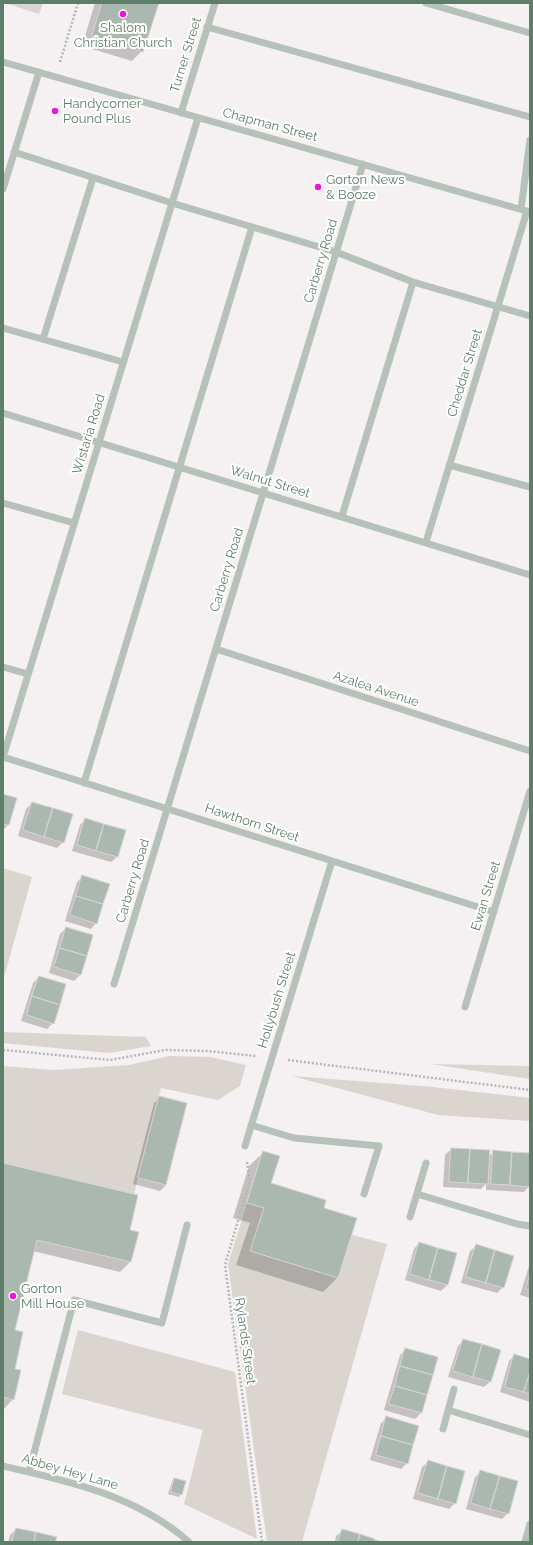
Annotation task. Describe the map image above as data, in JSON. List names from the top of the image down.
{
  "streets": {
    "street": [
      "Turner Street",
      "Chapman Street",
      "Carberry Road",
      "Cheddar Street",
      "Wistaria Road",
      "Walnut Street",
      "Azalea Avenue",
      "Hawthorn Street",
      "Ewan Street",
      "Hollybush Street",
      "Abbey Hey Lane"
    ],
    "path": ["Rylands Street"]
  },
  "crossings": [
    ["Turner Street", "Chapman Street"],
    ["Chapman Street", "Carberry Road"],
    ["Chapman Street", "Cheddar Street"],
    ["Chapman Street", "Wistaria Road"],
    ["Carberry Road", "Walnut Street"],
    ["Carberry Road", "Azalea Avenue"],
    ["Carberry Road", "Hawthorn Street"],
    ["Cheddar Street", "Walnut Street"],
    ["Wistaria Road", "Walnut Street"],
    ["Wistaria Road", "Hawthorn Street"],
    ["Hawthorn Street", "Ewan Street"],
    ["Hawthorn Street", "Hollybush Street"],
    ["Hollybush Street", "Rylands Street"]
  ],
  "places": [
    "Shalom Christian Church",
    "Handycorner Pound Plus",
    "Gorton News & Booze",
    "Gorton Mill House"
  ]
}
